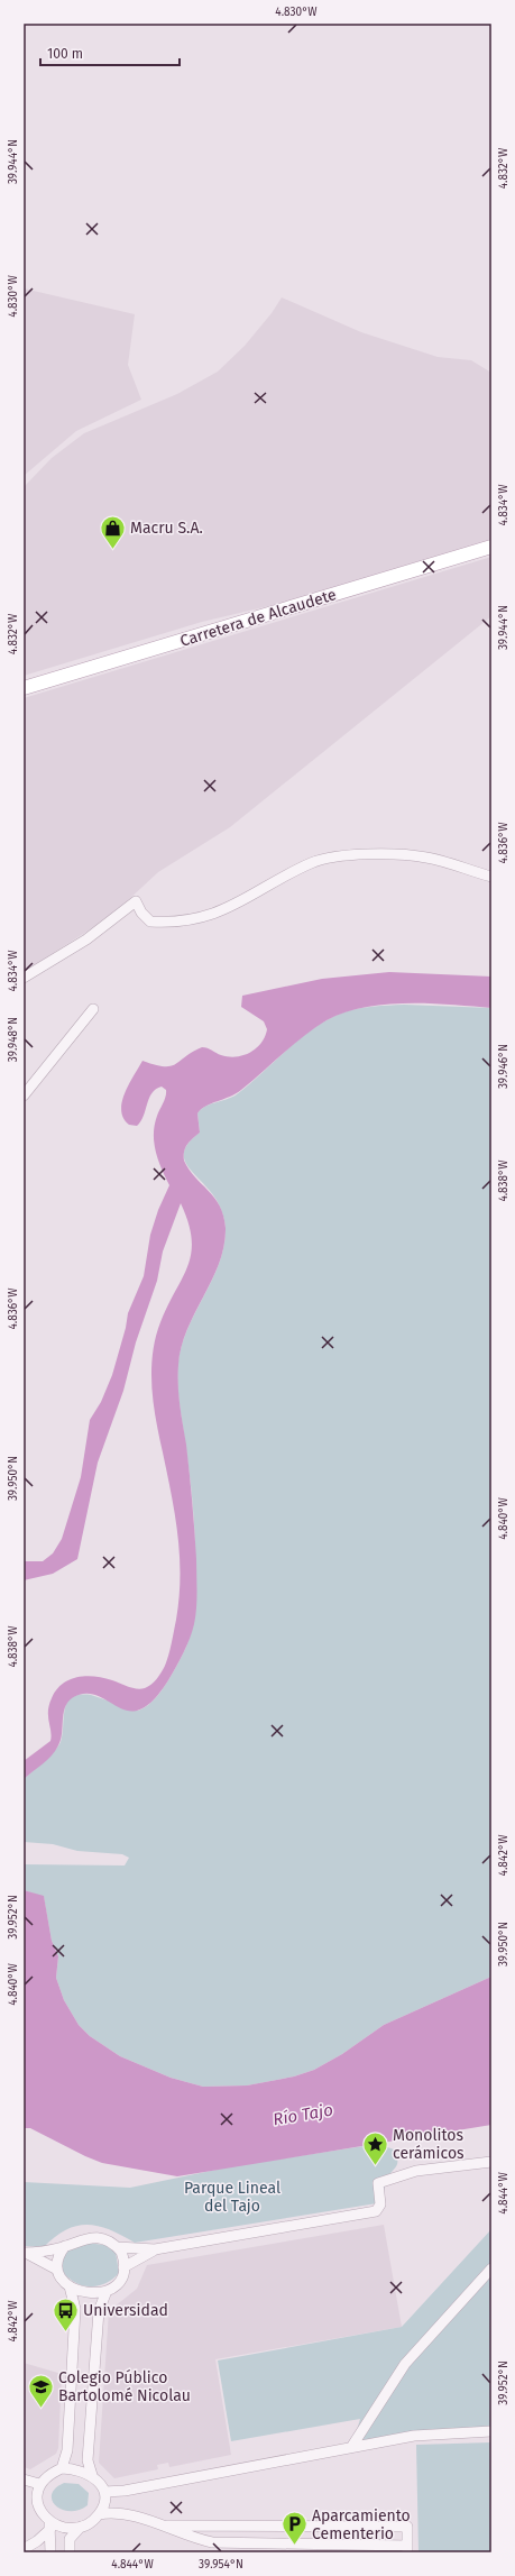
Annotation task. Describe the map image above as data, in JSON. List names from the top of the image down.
{
  "streets": {
    "main road": ["Carretera de Alcaudete"]
  },
  "water": ["Río Tajo"],
  "parks": ["Parque Lineal del Tajo"],
  "places": {
    "shop": ["Macru S.A."],
    "place": ["Monolitos cerámicos"],
    "bus stop": ["Universidad"],
    "school or university": ["Colegio Público Bartolomé Nicolau"],
    "parking": ["Aparcamiento Cementerio"]
  },
  "scale_bar": "100 m",
  "coordinates": [
    "4.830°W",
    "39.944°N",
    "4.832°W",
    "4.834°W",
    "4.836°W",
    "39.948°N",
    "39.946°N",
    "4.838°W",
    "39.950°N",
    "4.840°W",
    "4.842°W",
    "39.952°N",
    "4.844°W",
    "39.954°N"
  ]
}
